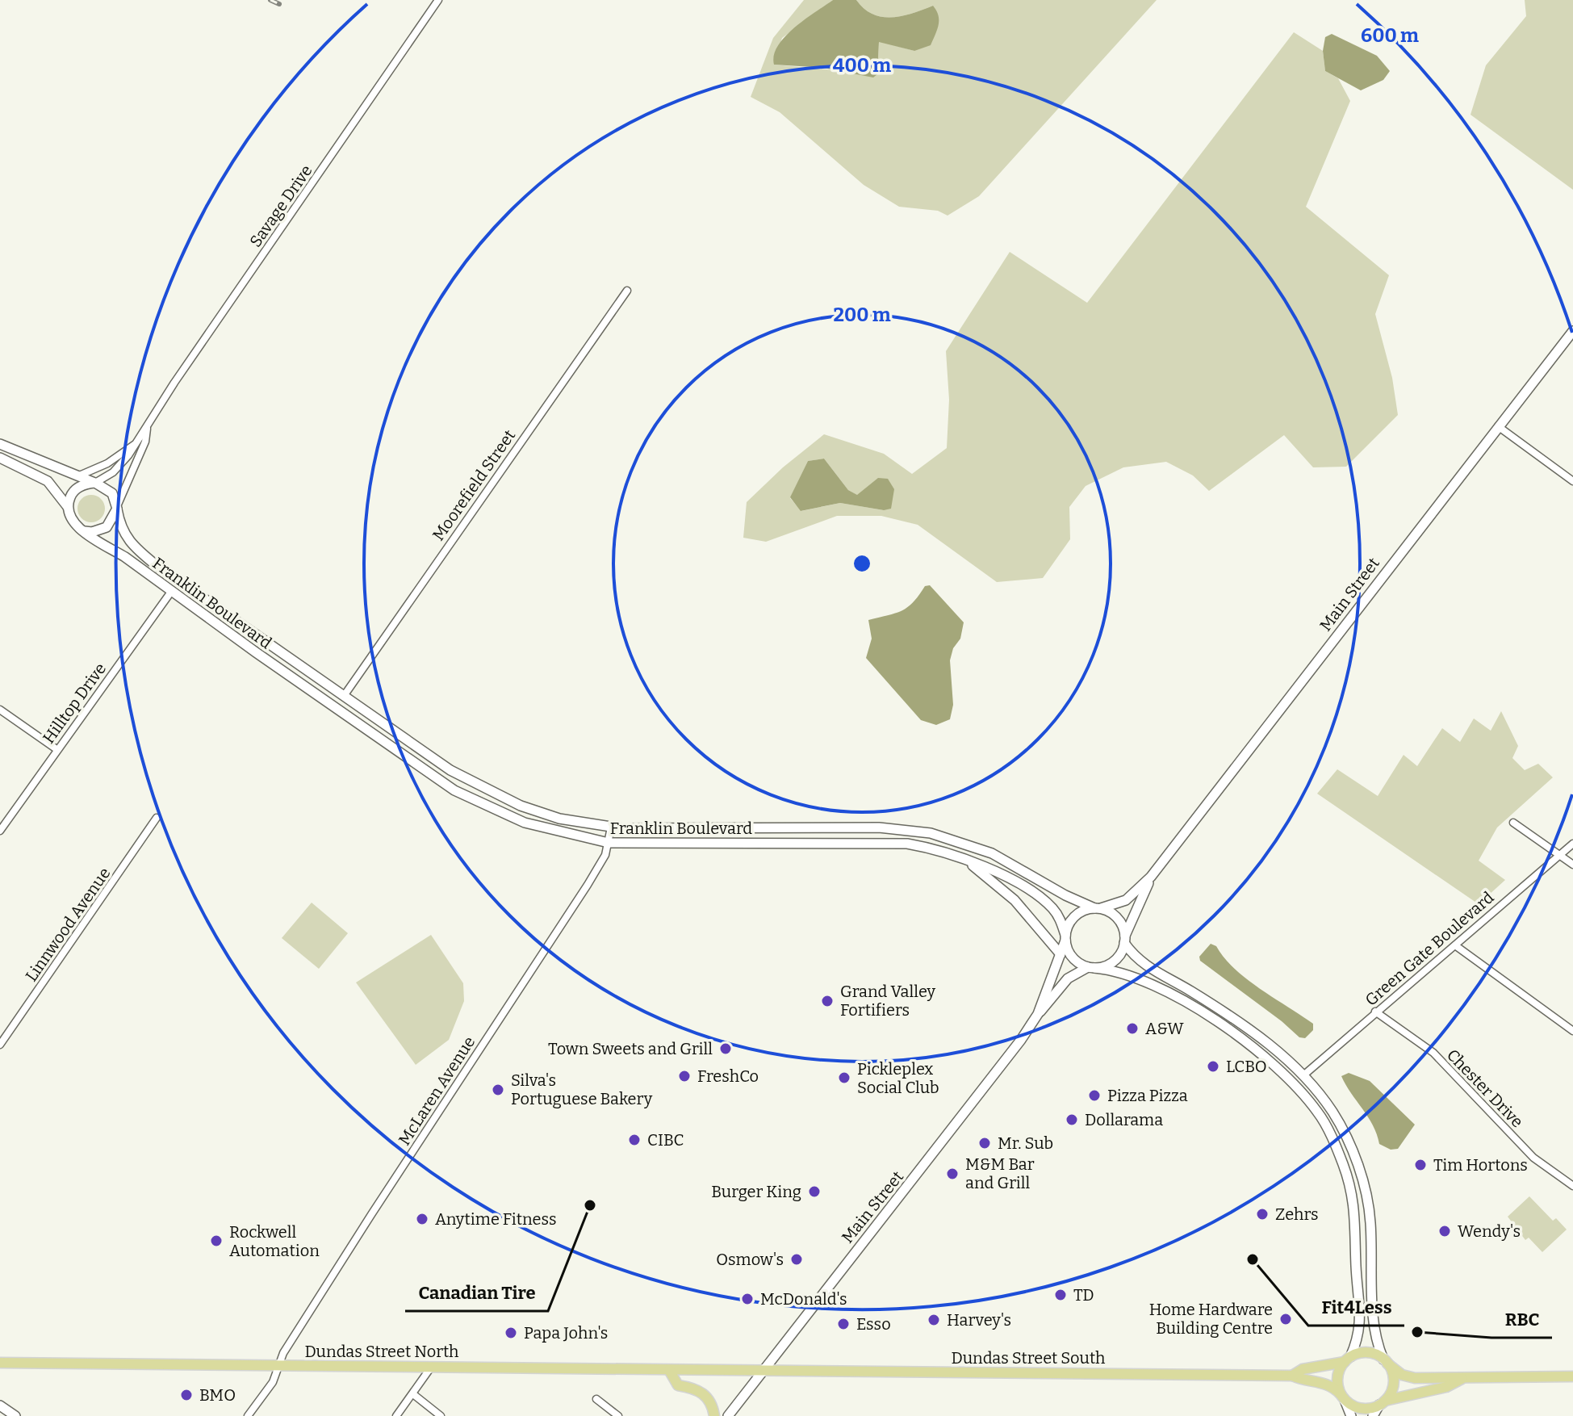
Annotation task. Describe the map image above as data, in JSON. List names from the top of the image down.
{
  "streets": {
    "main road": [
      "Main Street",
      "Franklin Boulevard",
      "Dundas Street North",
      "Dundas Street South"
    ],
    "street": [
      "Savage Drive",
      "Moorefield Street",
      "Hilltop Drive",
      "Linnwood Avenue",
      "Green Gate Boulevard",
      "Chester Drive",
      "McLaren Avenue"
    ]
  },
  "crossings": [
    ["Savage Drive", "Franklin Boulevard"],
    ["Moorefield Street", "Franklin Boulevard"],
    ["Main Street", "Franklin Boulevard"],
    ["Main Street", "Dundas Street North"],
    ["Main Street", "Dundas Street South"],
    ["Franklin Boulevard", "Hilltop Drive"],
    ["Franklin Boulevard", "McLaren Avenue"],
    ["Green Gate Boulevard", "Chester Drive"],
    ["McLaren Avenue", "Dundas Street North"],
    ["Dundas Street North", "Dundas Street South"]
  ],
  "places": [
    "Grand Valley Fortifiers",
    "A&W",
    "Town Sweets and Grill",
    "LCBO",
    "FreshCo",
    "Pickleplex Social Club",
    "Silva's Portuguese Bakery",
    "Pizza Pizza",
    "Dollarama",
    "CIBC",
    "Mr. Sub",
    "Tim Hortons",
    "M&M Bar and Grill",
    "Burger King",
    "Canadian Tire",
    "Zehrs",
    "Anytime Fitness",
    "Wendy's",
    "Rockwell Automation",
    "Osmow's",
    "Fit4Less",
    "TD",
    "McDonald's",
    "Home Hardware Building Centre",
    "Harvey's",
    "Esso",
    "RBC",
    "Papa John's",
    "BMO"
  ],
  "rings": ["600 m", "400 m", "200 m"]
}
